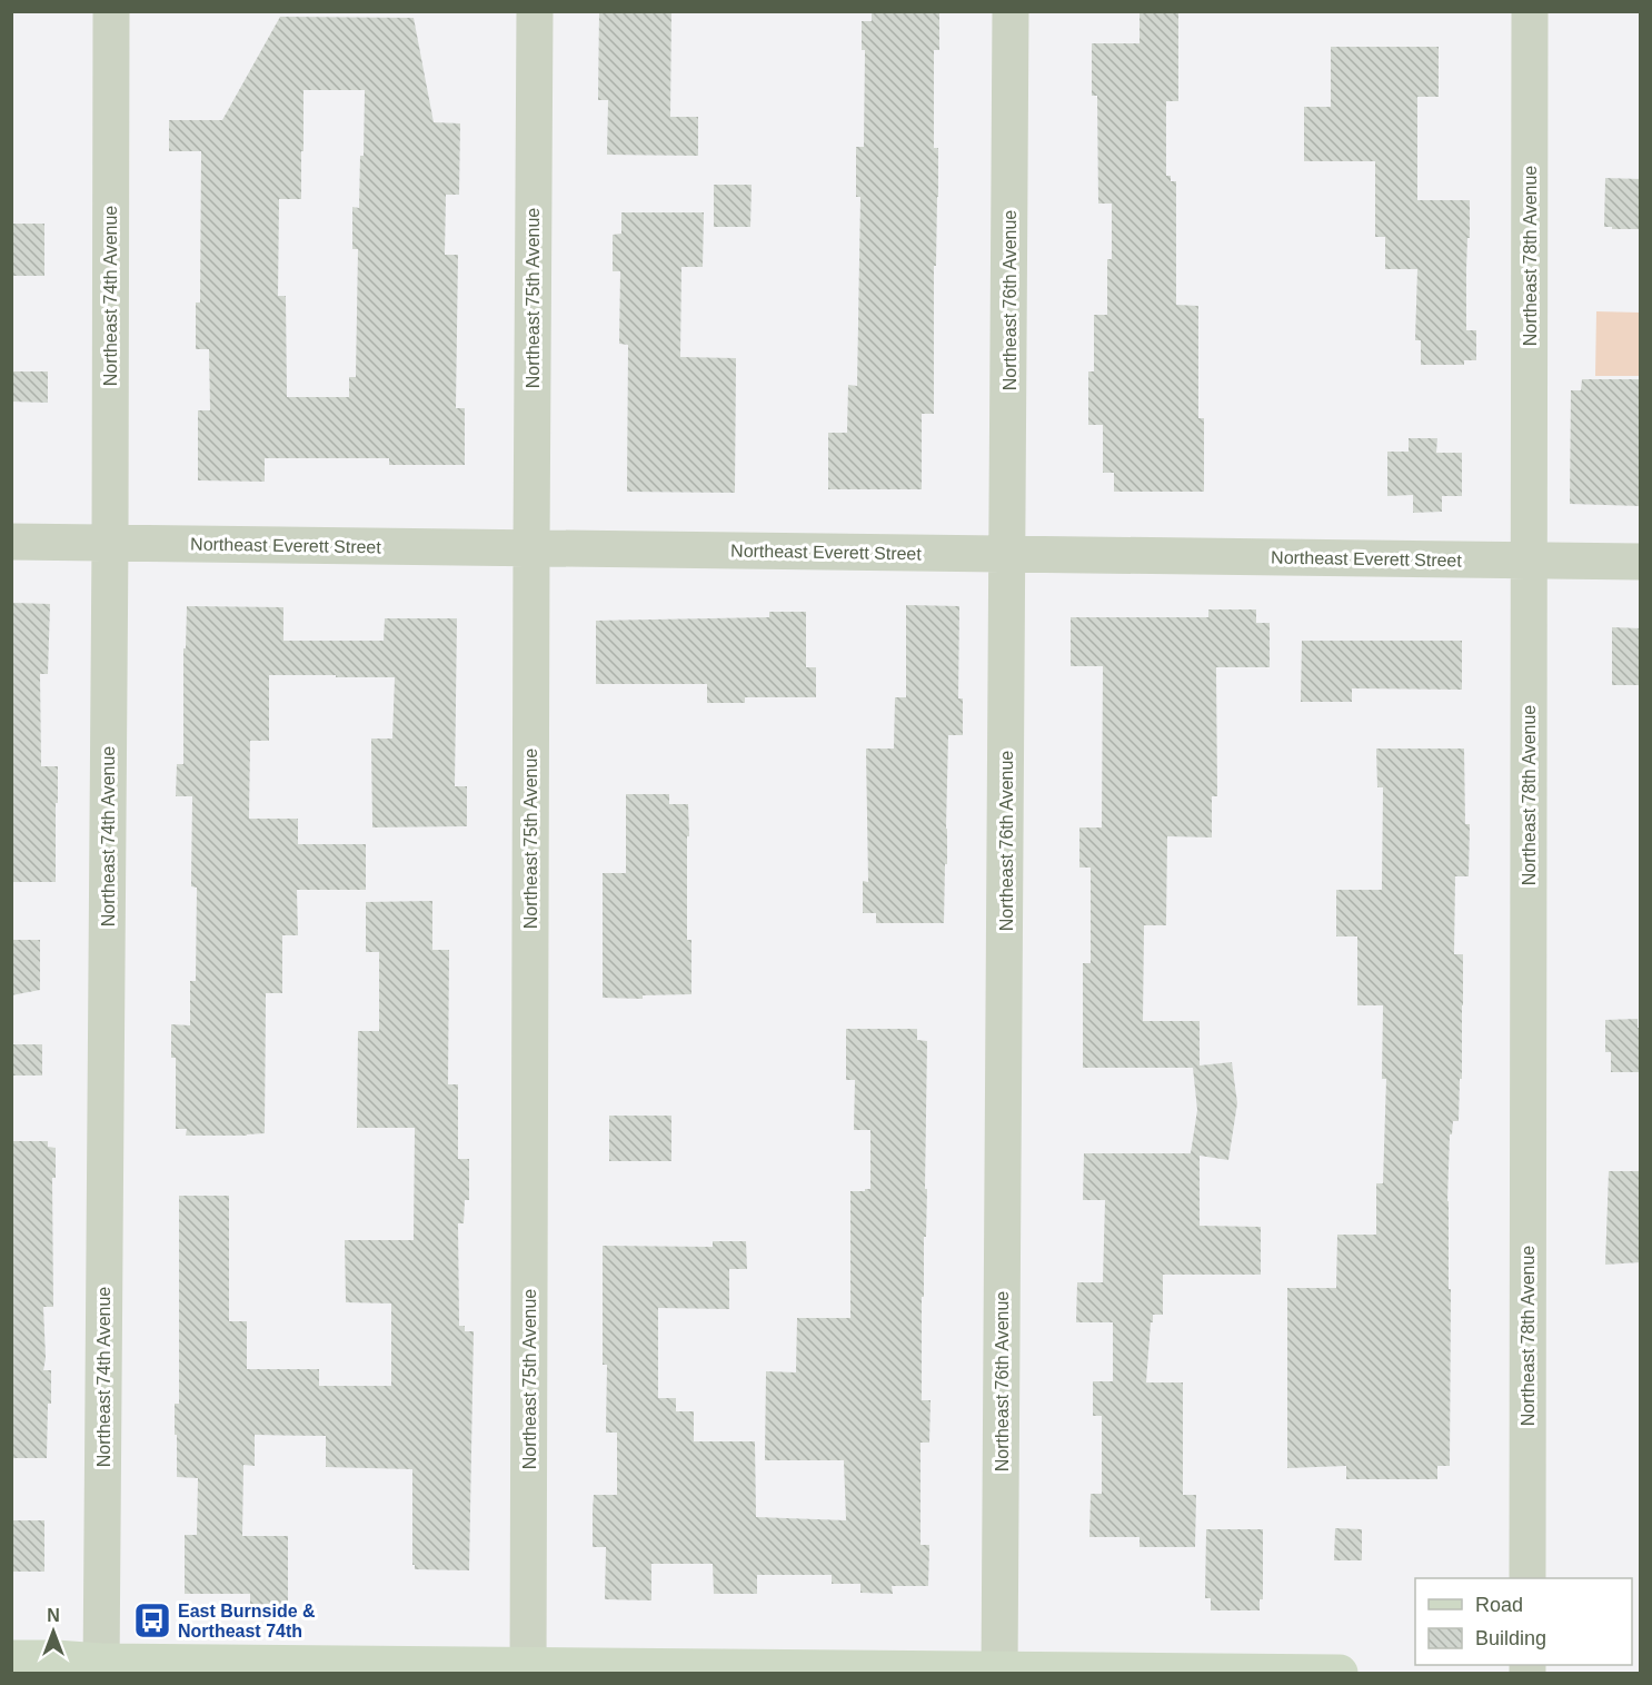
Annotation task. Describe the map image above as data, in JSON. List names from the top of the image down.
{
  "streets": {
    "street": [
      "Northeast 78th Avenue",
      "Northeast 74th Avenue",
      "Northeast 75th Avenue",
      "Northeast 76th Avenue",
      "Northeast Everett Street"
    ]
  },
  "crossings": [
    ["Northeast 78th Avenue", "Northeast Everett Street"],
    ["Northeast 74th Avenue", "Northeast Everett Street"],
    ["Northeast 75th Avenue", "Northeast Everett Street"],
    ["Northeast 76th Avenue", "Northeast Everett Street"]
  ],
  "places": {
    "bus stop": ["East Burnside & Northeast 74th"]
  },
  "legend": ["Road", "Building"],
  "north": "top"
}
